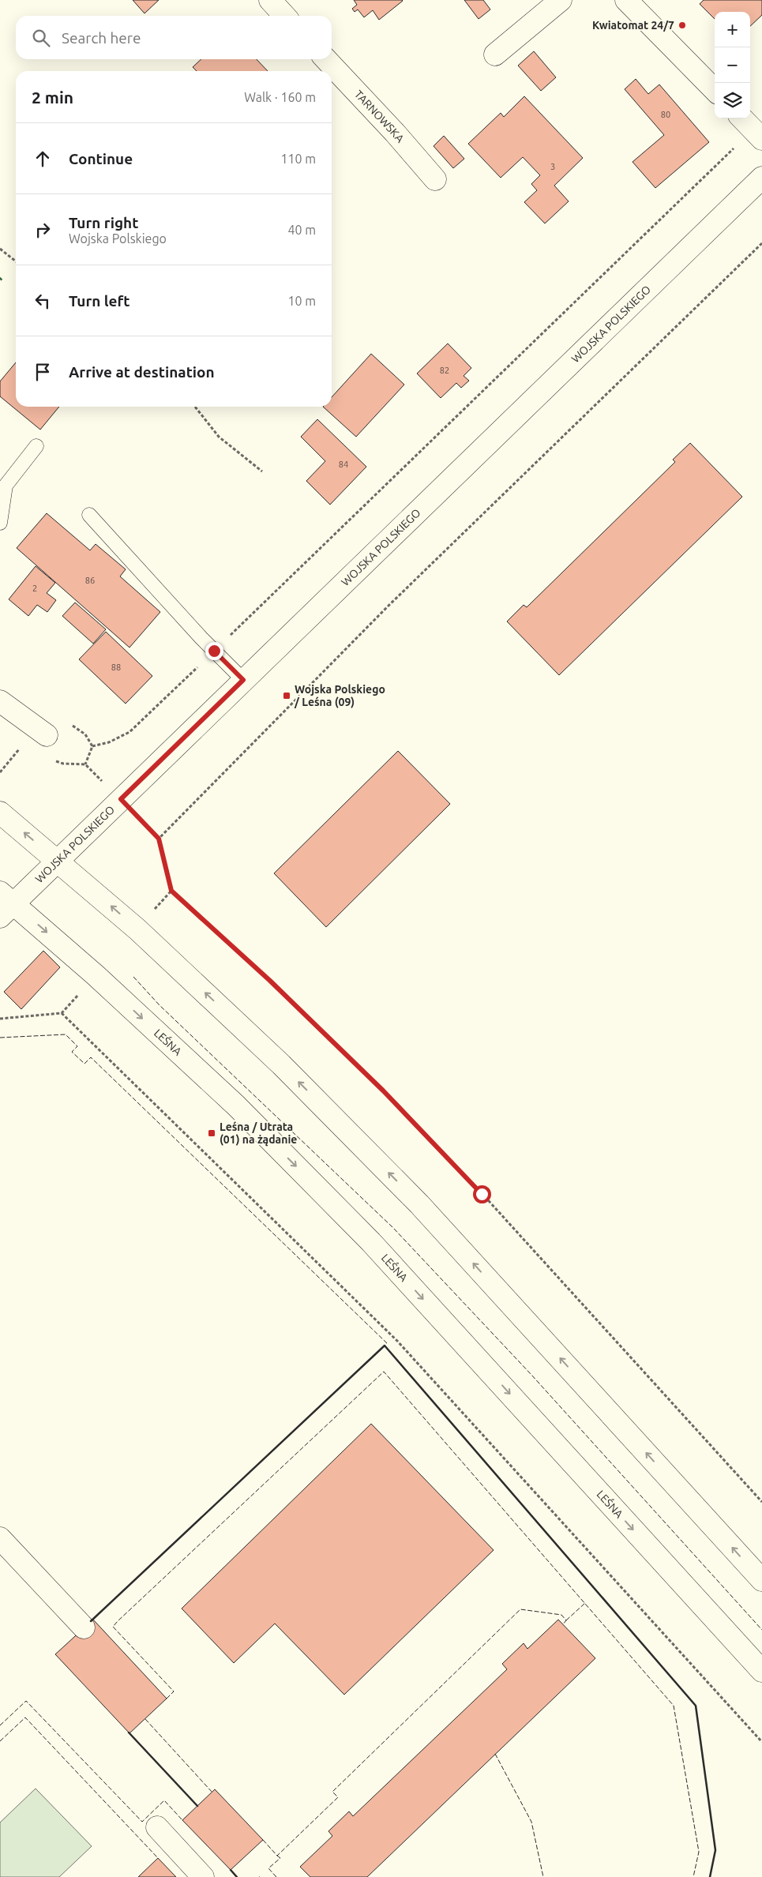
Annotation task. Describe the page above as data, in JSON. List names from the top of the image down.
{
  "streets": {
    "main road": ["TARNOWSKA", "WOJSKA POLSKIEGO", "LEŚNA"]
  },
  "crossings": [
    ["WOJSKA POLSKIEGO", "LEŚNA"]
  ],
  "places": {
    "other": ["Kwiatomat 24/7"],
    "transit": ["Wojska Polskiego / Leśna (09)", "Leśna / Utrata (01) na żądanie"]
  },
  "house_numbers": [
    "80",
    "3",
    "82",
    "84",
    "86",
    "2",
    "88"
  ],
  "page": {
    "map_buttons": ["+", "−"],
    "search": "Search here",
    "heading": ["2 min", "Walk · 160 m"],
    "list": [
      ["Continue", "110 m"],
      ["Turn right", "Wojska Polskiego", "40 m"],
      ["Turn left", "10 m"],
      "Arrive at destination"
    ]
  }
}
